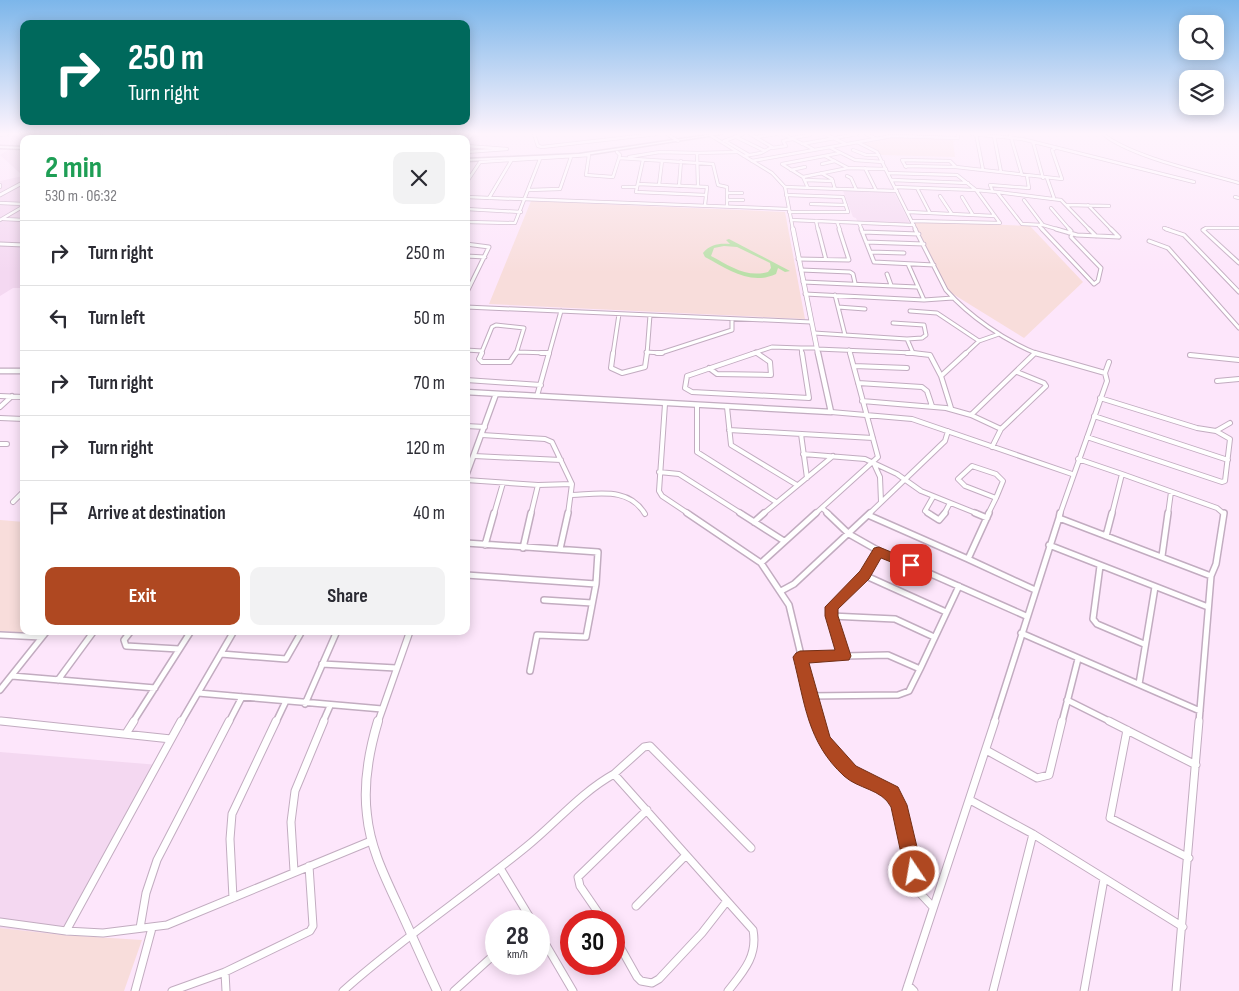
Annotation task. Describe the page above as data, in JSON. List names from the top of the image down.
{
  "page": {
    "turn": ["250 m", "Turn right"],
    "heading": ["2 min", "530 m · 06:32"],
    "list": [
      {
        "name": "Turn right",
        "value": "250 m"
      },
      {
        "name": "Turn left",
        "value": "50 m"
      },
      {
        "name": "Turn right",
        "value": "70 m"
      },
      {
        "name": "Turn right",
        "value": "120 m"
      },
      {
        "name": "Arrive at destination",
        "value": "40 m"
      }
    ],
    "buttons": ["Exit", "Share"],
    "speed": "28 km/h",
    "limit": "30"
  }
}
